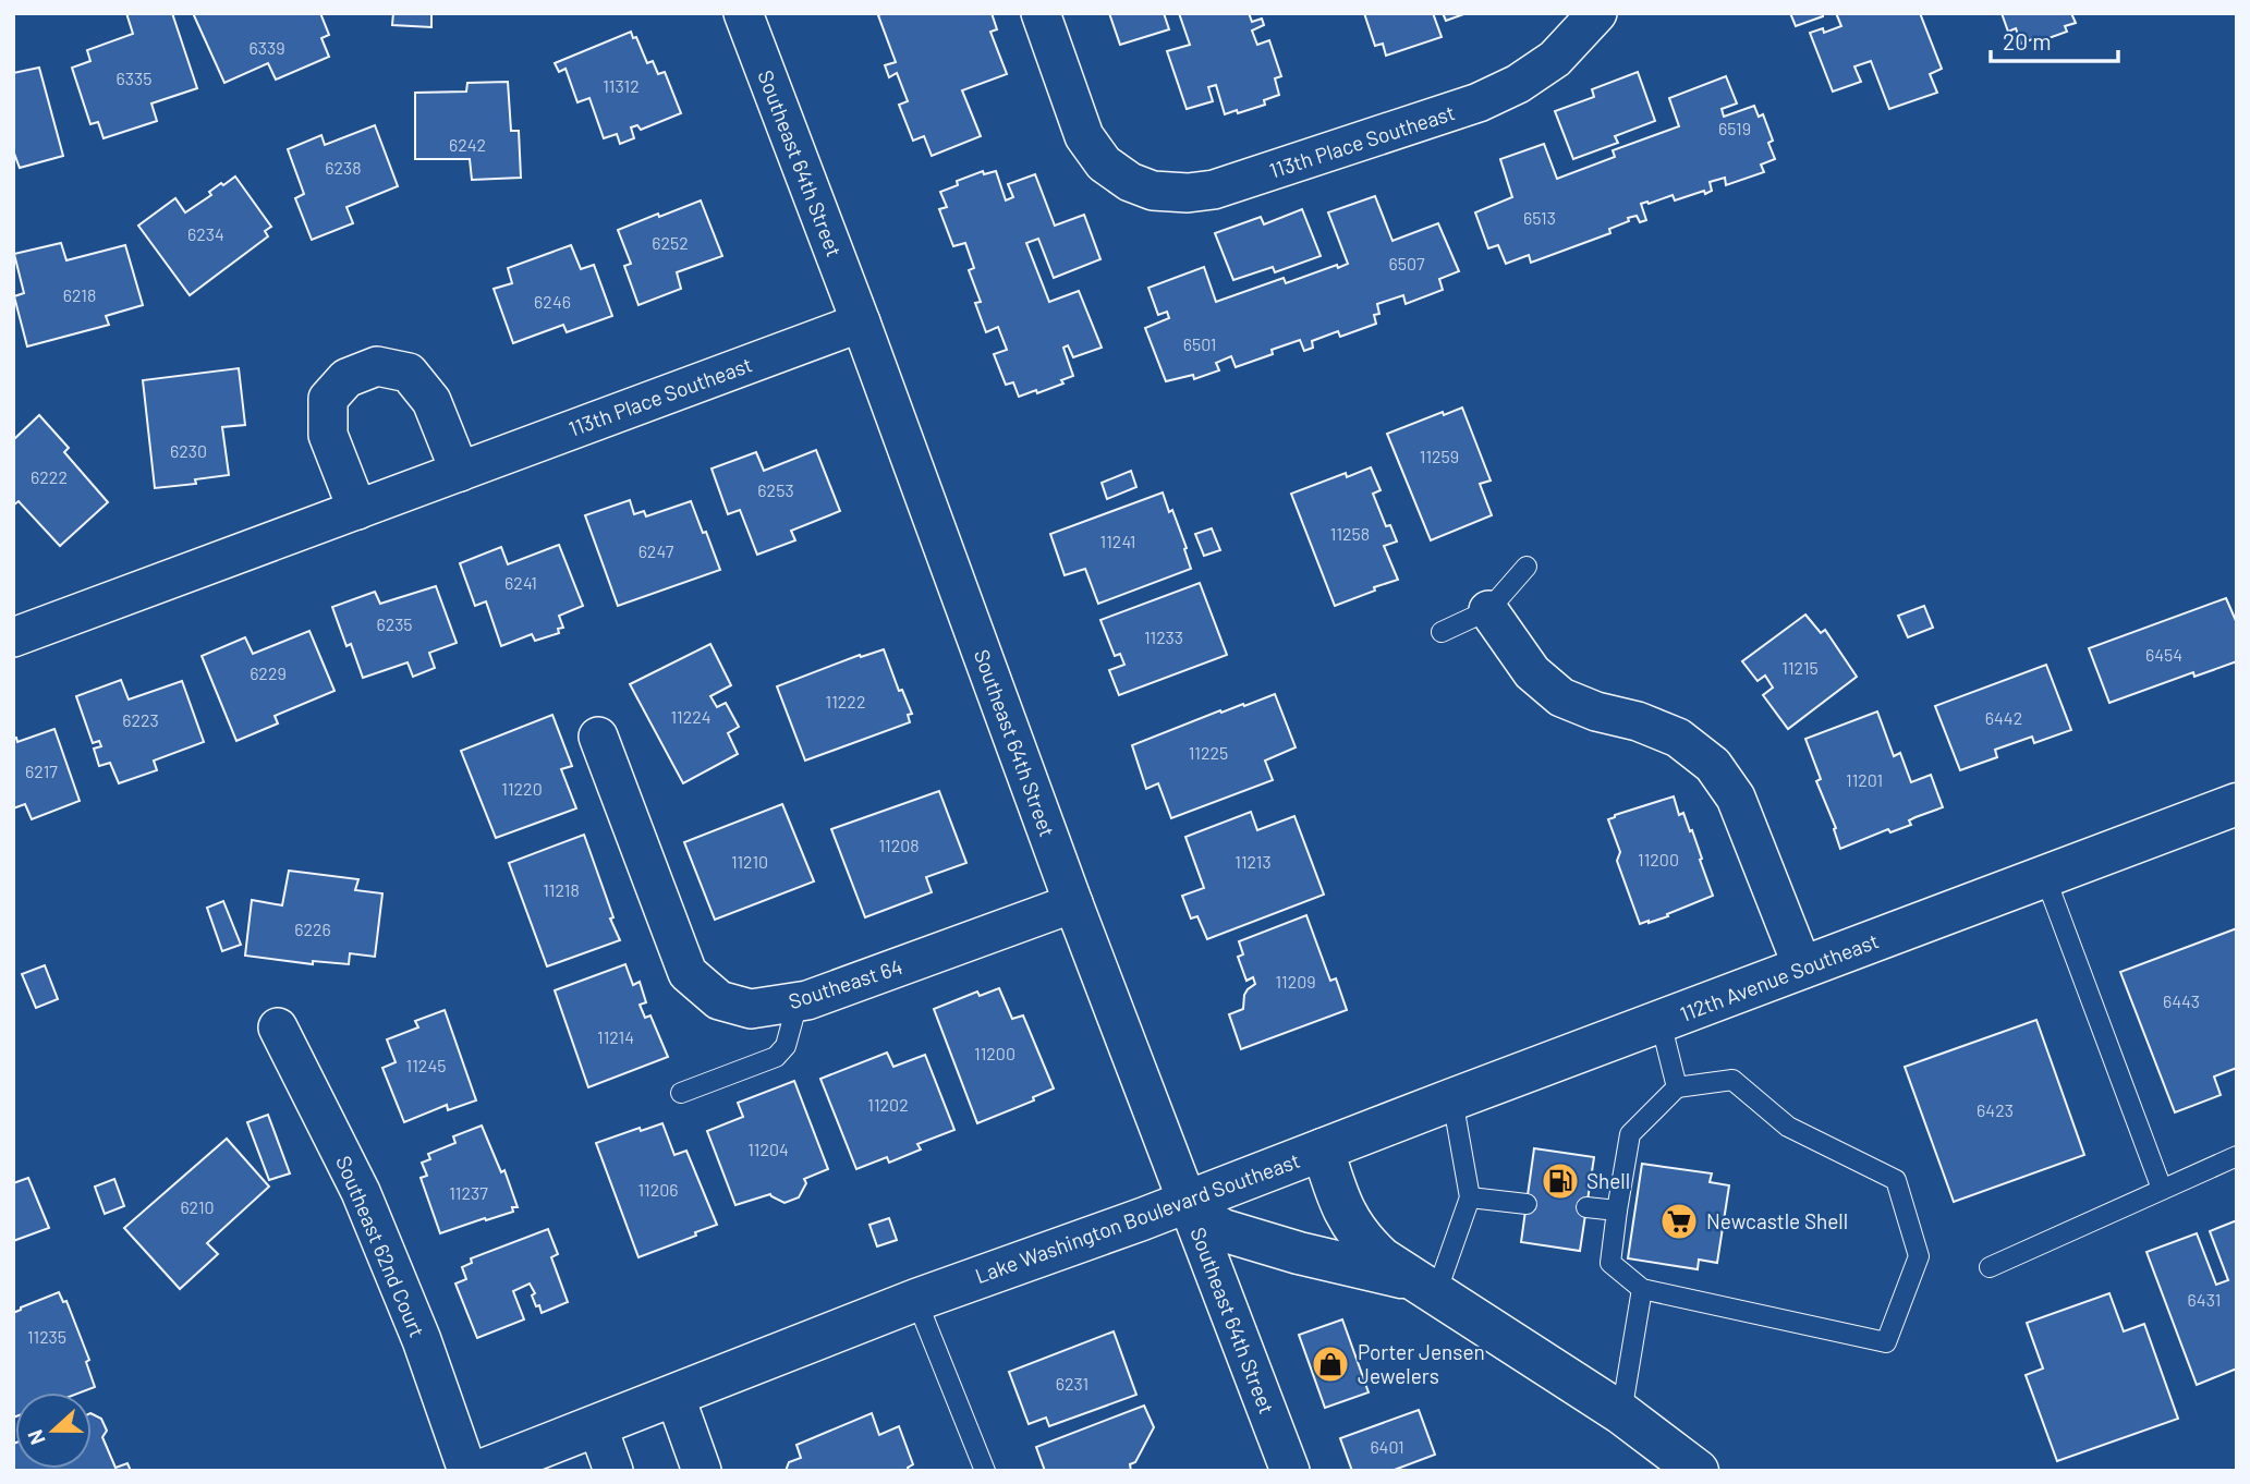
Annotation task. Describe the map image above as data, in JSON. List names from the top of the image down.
{
  "streets": {
    "main road": ["112th Avenue Southeast", "Lake Washington Boulevard Southeast"],
    "street": [
      "113th Place Southeast",
      "Southeast 64th Street",
      "Southeast 64",
      "Southeast 62nd Court"
    ]
  },
  "crossings": [
    ["113th Place Southeast", "Southeast 64th Street"],
    ["Southeast 64th Street", "Southeast 64"],
    ["Southeast 64th Street", "Lake Washington Boulevard Southeast"],
    ["112th Avenue Southeast", "Lake Washington Boulevard Southeast"]
  ],
  "places": {
    "fuel station": ["Shell"],
    "supermarket": ["Newcastle Shell"],
    "shop": ["Porter Jensen Jewelers"]
  },
  "house_numbers": [
    "6339",
    "6335",
    "11312",
    "6519",
    "6242",
    "6238",
    "6513",
    "6234",
    "6252",
    "6507",
    "6218",
    "6246",
    "6501",
    "6230",
    "11259",
    "6222",
    "6253",
    "11258",
    "11241",
    "6247",
    "6241",
    "6235",
    "11233",
    "6454",
    "11215",
    "6229",
    "11222",
    "11224",
    "6442",
    "6223",
    "11225",
    "6217",
    "11201",
    "11220",
    "11208",
    "11200",
    "11210",
    "11213",
    "11218",
    "6226",
    "11209",
    "6443",
    "11214",
    "11200",
    "11245",
    "11202",
    "6423",
    "11204",
    "11206",
    "11237",
    "6210",
    "6431",
    "11235",
    "6231",
    "6401"
  ],
  "scale_bar": "20 m",
  "north": "left"
}
